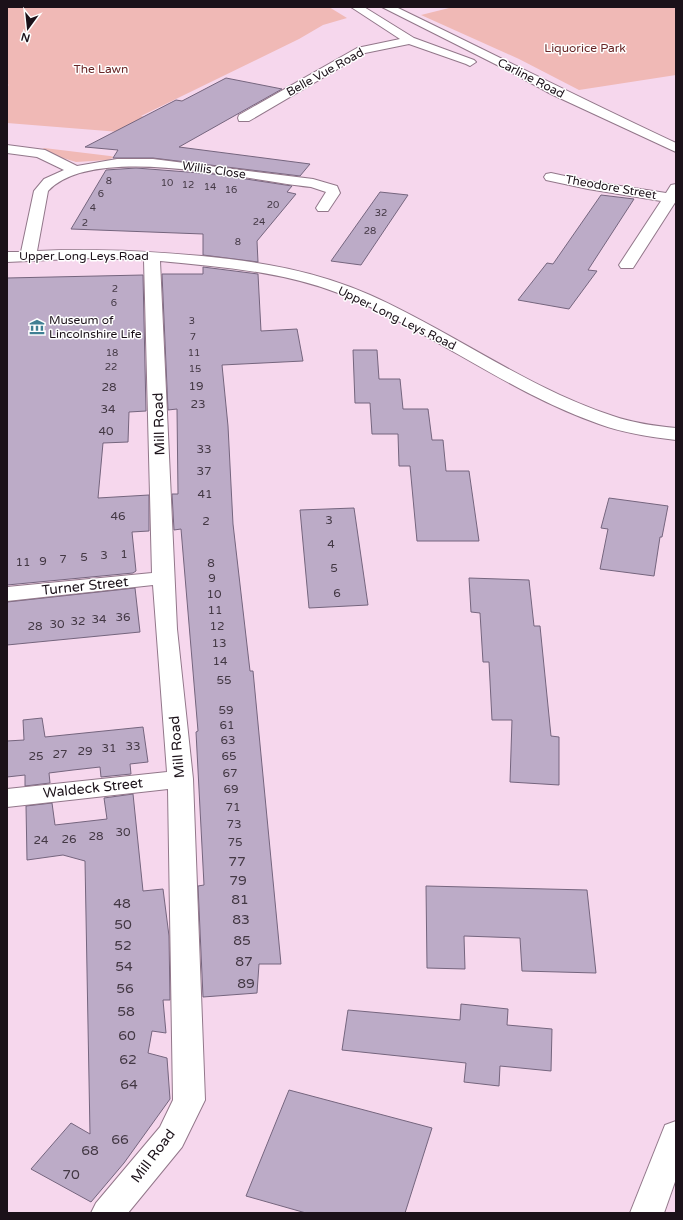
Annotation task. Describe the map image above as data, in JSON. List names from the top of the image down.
{
  "streets": {
    "street": [
      "Belle Vue Road",
      "Carline Road",
      "Willis Close",
      "Theodore Street",
      "Upper Long Leys Road",
      "Mill Road",
      "Turner Street",
      "Waldeck Street"
    ]
  },
  "crossings": [
    ["Willis Close", "Upper Long Leys Road"],
    ["Upper Long Leys Road", "Mill Road"],
    ["Mill Road", "Turner Street"],
    ["Mill Road", "Waldeck Street"]
  ],
  "parks": ["Liquorice Park", "The Lawn"],
  "places": {
    "museum": ["Museum of Lincolnshire Life"]
  },
  "house_numbers": [
    "8",
    "10",
    "12",
    "14",
    "16",
    "6",
    "20",
    "4",
    "32",
    "24",
    "2",
    "28",
    "8",
    "2",
    "6",
    "3",
    "7",
    "18",
    "11",
    "22",
    "15",
    "19",
    "28",
    "23",
    "34",
    "40",
    "33",
    "37",
    "41",
    "46",
    "3",
    "2",
    "4",
    "1",
    "3",
    "5",
    "7",
    "9",
    "11",
    "8",
    "5",
    "9",
    "6",
    "10",
    "11",
    "36",
    "34",
    "32",
    "30",
    "28",
    "12",
    "13",
    "14",
    "55",
    "59",
    "61",
    "63",
    "33",
    "31",
    "29",
    "27",
    "25",
    "65",
    "67",
    "69",
    "71",
    "73",
    "30",
    "28",
    "26",
    "24",
    "75",
    "77",
    "79",
    "81",
    "48",
    "83",
    "50",
    "85",
    "52",
    "87",
    "54",
    "89",
    "56",
    "58",
    "60",
    "62",
    "64",
    "66",
    "68",
    "70"
  ],
  "north": "bottom"
}
